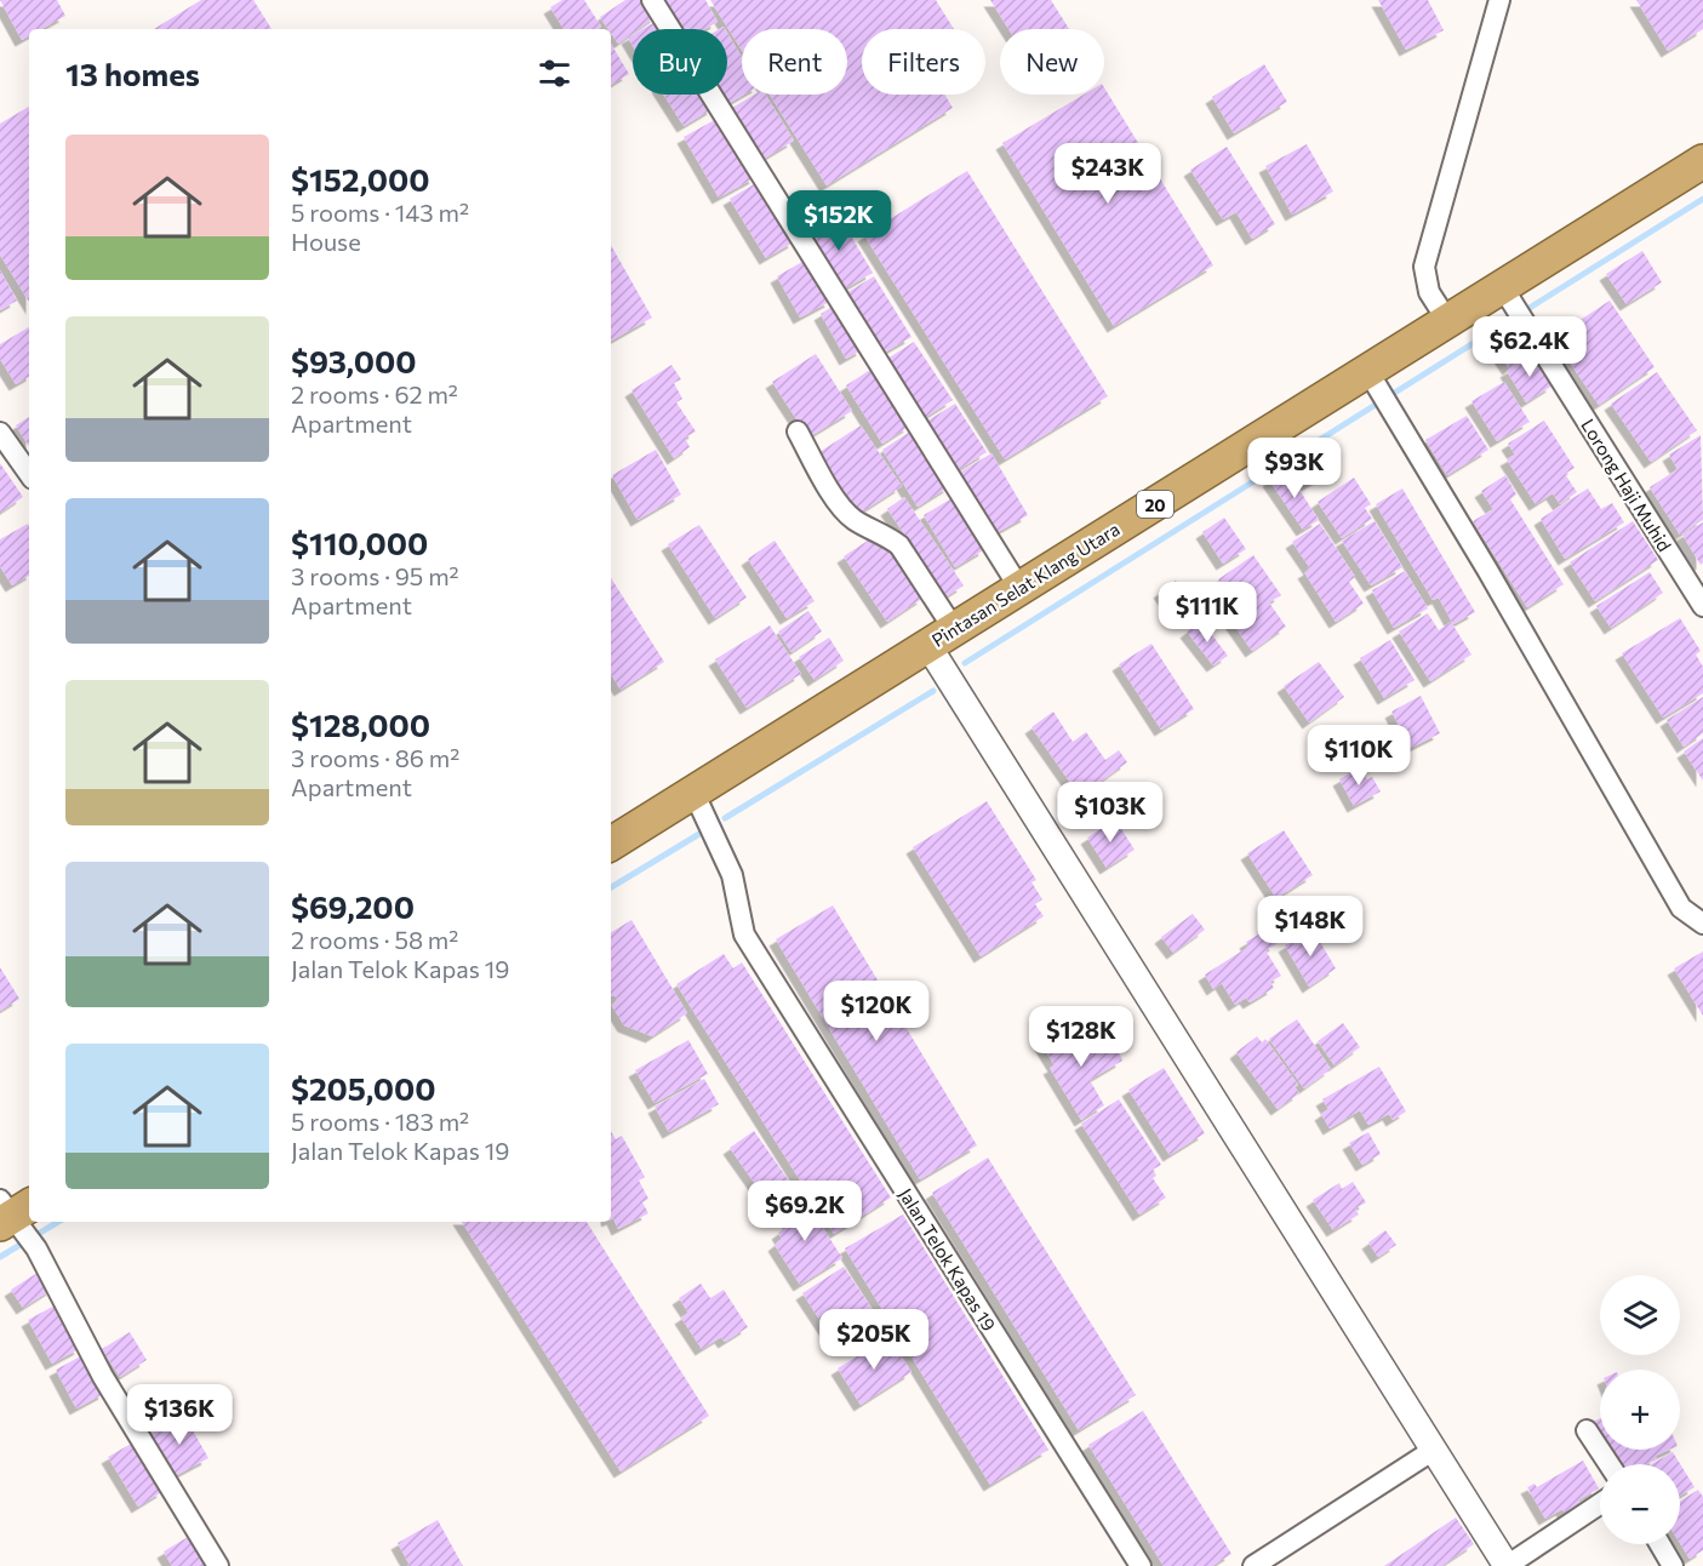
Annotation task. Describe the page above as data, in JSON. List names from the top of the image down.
{
  "streets": {
    "highway": ["20", "Pintasan Selat Klang Utara"],
    "street": ["Lorong Haji Muhid", "Jalan Telok Kapas 19"]
  },
  "crossings": [
    ["Lorong Haji Muhid", "Pintasan Selat Klang Utara"],
    ["Pintasan Selat Klang Utara", "Jalan Telok Kapas 19"]
  ],
  "page": {
    "chip": [
      "Buy",
      "Rent",
      "Filters",
      "New"
    ],
    "heading": "13 homes",
    "list": [
      {
        "name": "$152,000",
        "note": "5 rooms · 143 m² · House"
      },
      {
        "name": "$93,000",
        "note": "2 rooms · 62 m² · Apartment"
      },
      {
        "name": "$110,000",
        "note": "3 rooms · 95 m² · Apartment"
      },
      {
        "name": "$128,000",
        "note": "3 rooms · 86 m² · Apartment"
      },
      {
        "name": "$69,200",
        "note": "2 rooms · 58 m² · Jalan Telok Kapas 19"
      },
      {
        "name": "$205,000",
        "note": "5 rooms · 183 m² · Jalan Telok Kapas 19"
      }
    ],
    "price": [
      "$243K",
      "$152K",
      "$62.4K",
      "$93K",
      "$111K",
      "$110K",
      "$103K",
      "$148K",
      "$120K",
      "$128K",
      "$69.2K",
      "$205K",
      "$136K"
    ],
    "map_buttons": ["+", "−"]
  }
}
